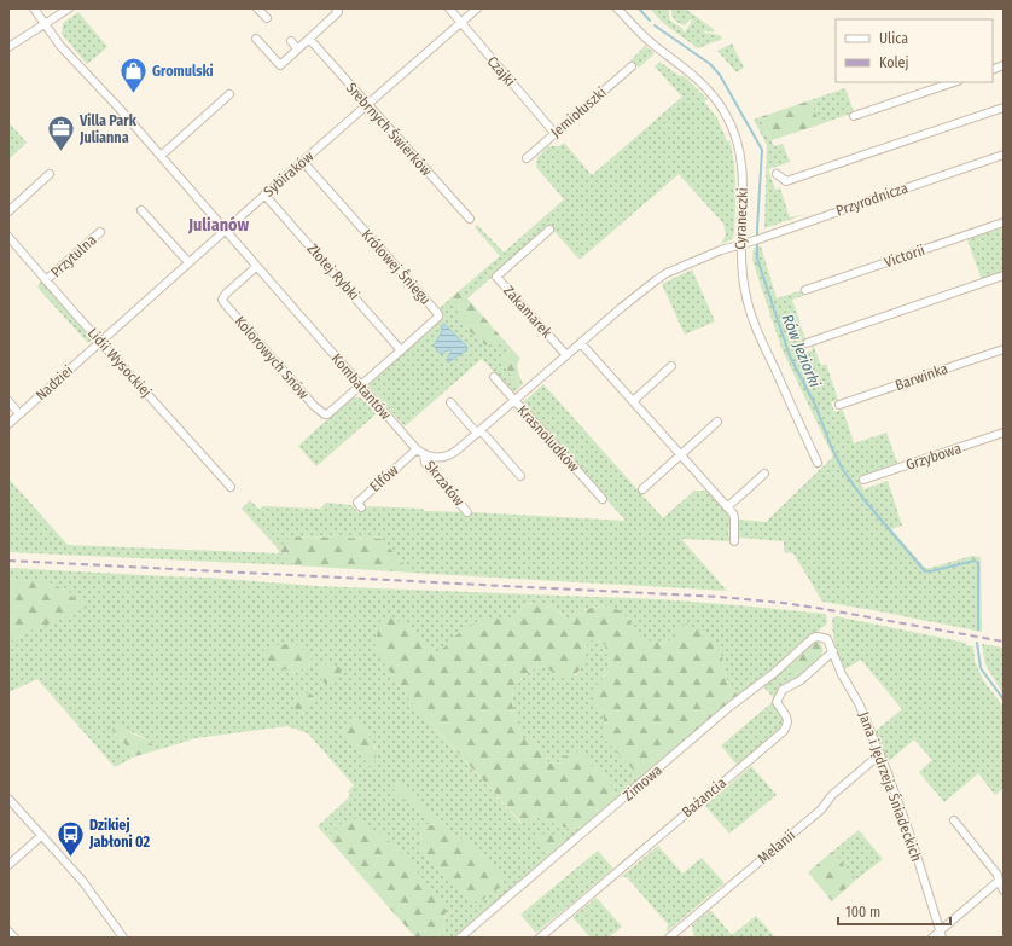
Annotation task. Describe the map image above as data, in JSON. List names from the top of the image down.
{
  "streets": {
    "street": [
      "Czajki",
      "Jemiołuszki",
      "Srebrnych Świerków",
      "Sybiraków",
      "Przyrodnicza",
      "Cyraneczki",
      "Przytulna",
      "Victorii",
      "Królowej Śniegu",
      "Złotej Rybki",
      "Zakamarek",
      "Kolorowych Snów",
      "Lidii Wysockiej",
      "Barwinka",
      "Nadziei",
      "Kombatantów",
      "Krasnoludków",
      "Grzybowa",
      "Elfów",
      "Skrzatów",
      "Zimowa",
      "Jana i Jędrzeja Śniadeckich",
      "Bażancia",
      "Melanii"
    ]
  },
  "crossings": [
    ["Czajki", "Jemiołuszki"],
    ["Czajki", "Sybiraków"],
    ["Srebrnych Świerków", "Sybiraków"],
    ["Sybiraków", "Królowej Śniegu"],
    ["Sybiraków", "Złotej Rybki"],
    ["Sybiraków", "Lidii Wysockiej"],
    ["Sybiraków", "Nadziei"],
    ["Sybiraków", "Kombatantów"],
    ["Przyrodnicza", "Cyraneczki"],
    ["Przyrodnicza", "Kombatantów"],
    ["Cyraneczki", "Kombatantów"],
    ["Przytulna", "Lidii Wysockiej"],
    ["Królowej Śniegu", "Złotej Rybki"],
    ["Królowej Śniegu", "Kolorowych Snów"],
    ["Królowej Śniegu", "Kombatantów"],
    ["Zakamarek", "Kombatantów"],
    ["Kolorowych Snów", "Kombatantów"],
    ["Lidii Wysockiej", "Nadziei"],
    ["Kombatantów", "Krasnoludków"],
    ["Kombatantów", "Elfów"],
    ["Kombatantów", "Skrzatów"],
    ["Zimowa", "Jana i Jędrzeja Śniadeckich"],
    ["Jana i Jędrzeja Śniadeckich", "Bażancia"],
    ["Jana i Jędrzeja Śniadeckich", "Melanii"]
  ],
  "districts": ["Julianów"],
  "water": ["Rów Jeziorki"],
  "places": {
    "shop": ["Gromulski"],
    "office": ["Villa Park Julianna"],
    "bus stop": ["Dzikiej Jabłoni 02"]
  },
  "legend": ["Ulica", "Kolej"],
  "scale_bar": "100 m"
}
